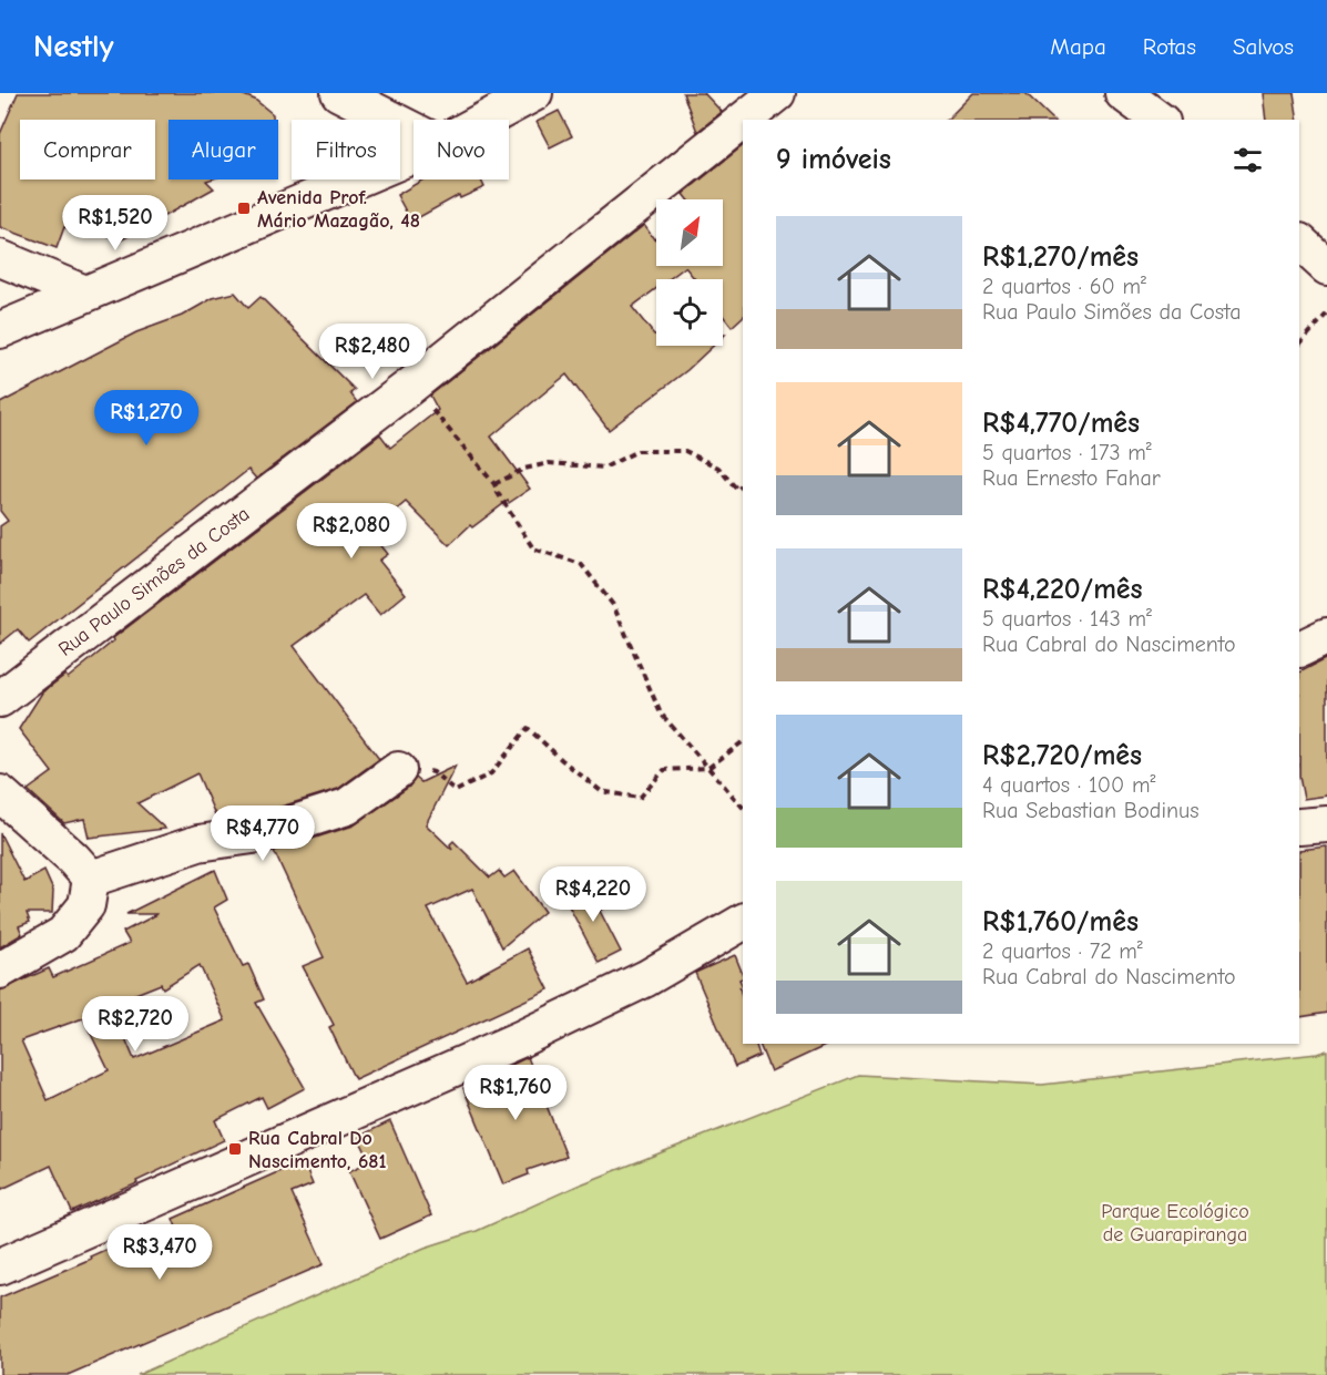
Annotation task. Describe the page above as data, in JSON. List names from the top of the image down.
{
  "streets": {
    "street": ["Rua Paulo Simões da Costa"]
  },
  "parks": ["Parque Ecológico de Guarapiranga"],
  "places": {
    "transit": ["Avenida Prof. Mário Mazagão, 48", "Rua Cabral Do Nascimento, 681"]
  },
  "north": "top right",
  "page": {
    "header": "Nestly",
    "nav": ["Mapa", "Rotas", "Salvos"],
    "chip": [
      "Comprar",
      "Alugar",
      "Filtros",
      "Novo"
    ],
    "heading": "9 imóveis",
    "price": [
      "R$1,520",
      "R$2,480",
      "R$1,270",
      "R$2,080",
      "R$4,770",
      "R$4,220",
      "R$2,720",
      "R$1,760",
      "R$3,470"
    ],
    "list": [
      {
        "name": "R$1,270/mês",
        "note": "2 quartos · 60 m² · Rua Paulo Simões da Costa"
      },
      {
        "name": "R$4,770/mês",
        "note": "5 quartos · 173 m² · Rua Ernesto Fahar"
      },
      {
        "name": "R$4,220/mês",
        "note": "5 quartos · 143 m² · Rua Cabral do Nascimento"
      },
      {
        "name": "R$2,720/mês",
        "note": "4 quartos · 100 m² · Rua Sebastian Bodinus"
      },
      {
        "name": "R$1,760/mês",
        "note": "2 quartos · 72 m² · Rua Cabral do Nascimento"
      }
    ]
  }
}
